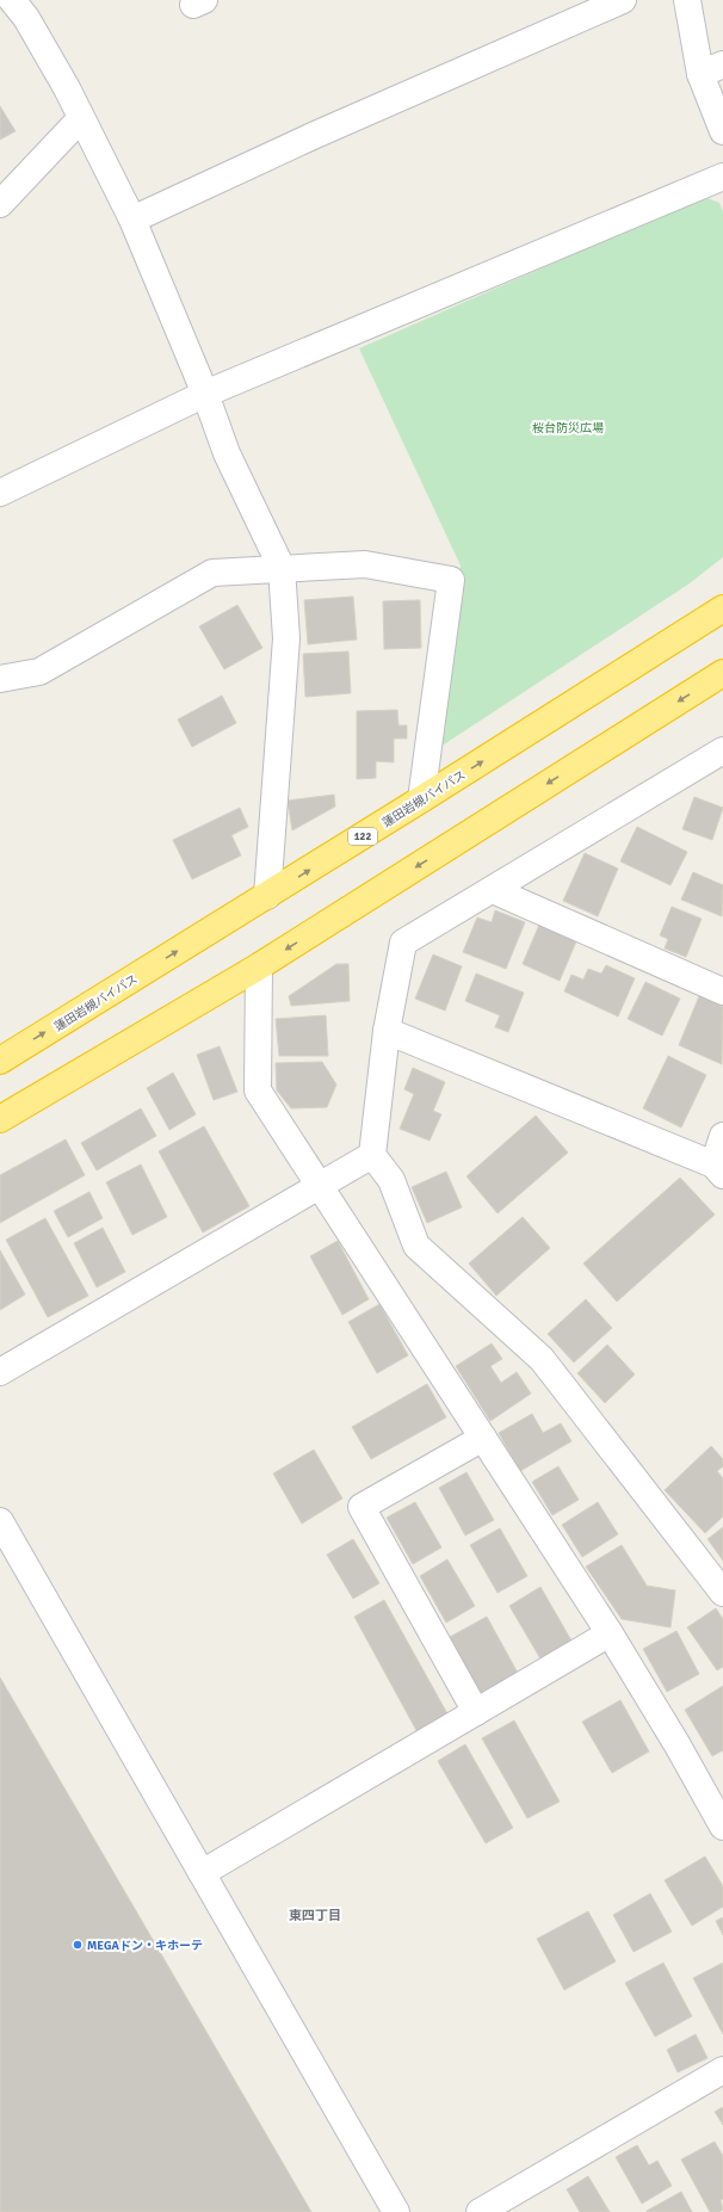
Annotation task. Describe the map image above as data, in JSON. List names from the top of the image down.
{
  "streets": {
    "highway": ["蓮田岩槻バイパス", "122"]
  },
  "districts": ["東四丁目"],
  "parks": ["桜台防災広場"],
  "places": ["MEGAドン・キホーテ"]
}
